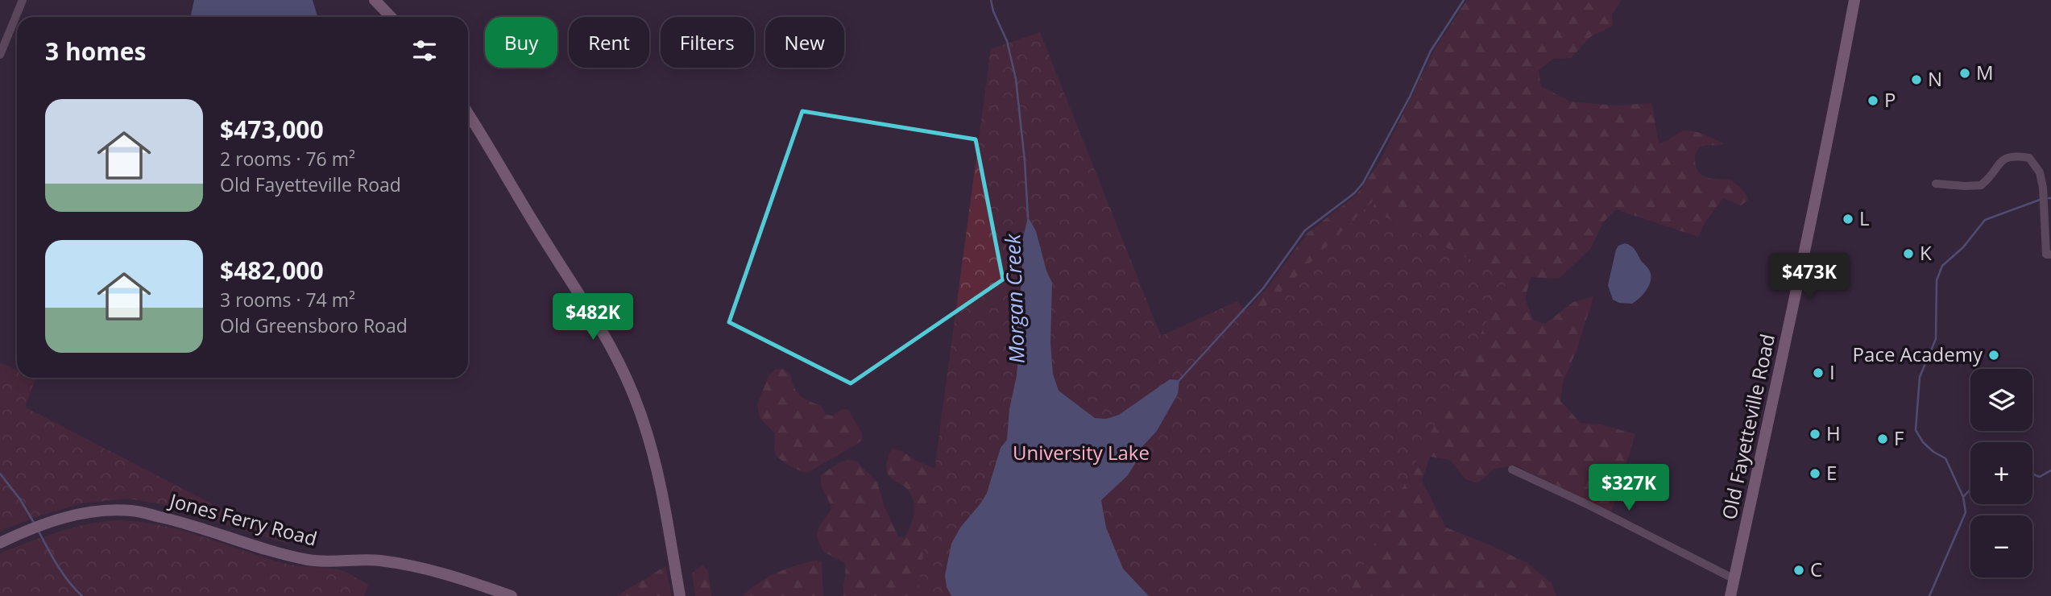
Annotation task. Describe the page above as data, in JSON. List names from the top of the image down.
{
  "streets": {
    "street": ["Old Fayetteville Road", "Jones Ferry Road"]
  },
  "water": ["Morgan Creek"],
  "parks": ["University Lake"],
  "places": [
    "M",
    "N",
    "P",
    "L",
    "K",
    "Pace Academy",
    "I",
    "H",
    "F",
    "E",
    "C"
  ],
  "page": {
    "chip": [
      "Buy",
      "Rent",
      "Filters",
      "New"
    ],
    "heading": "3 homes",
    "list": [
      {
        "name": "$473,000",
        "note": "2 rooms · 76 m² · Old Fayetteville Road"
      },
      {
        "name": "$482,000",
        "note": "3 rooms · 74 m² · Old Greensboro Road"
      }
    ],
    "price": ["$473K", "$482K", "$327K"],
    "map_buttons": ["+", "−"]
  }
}
